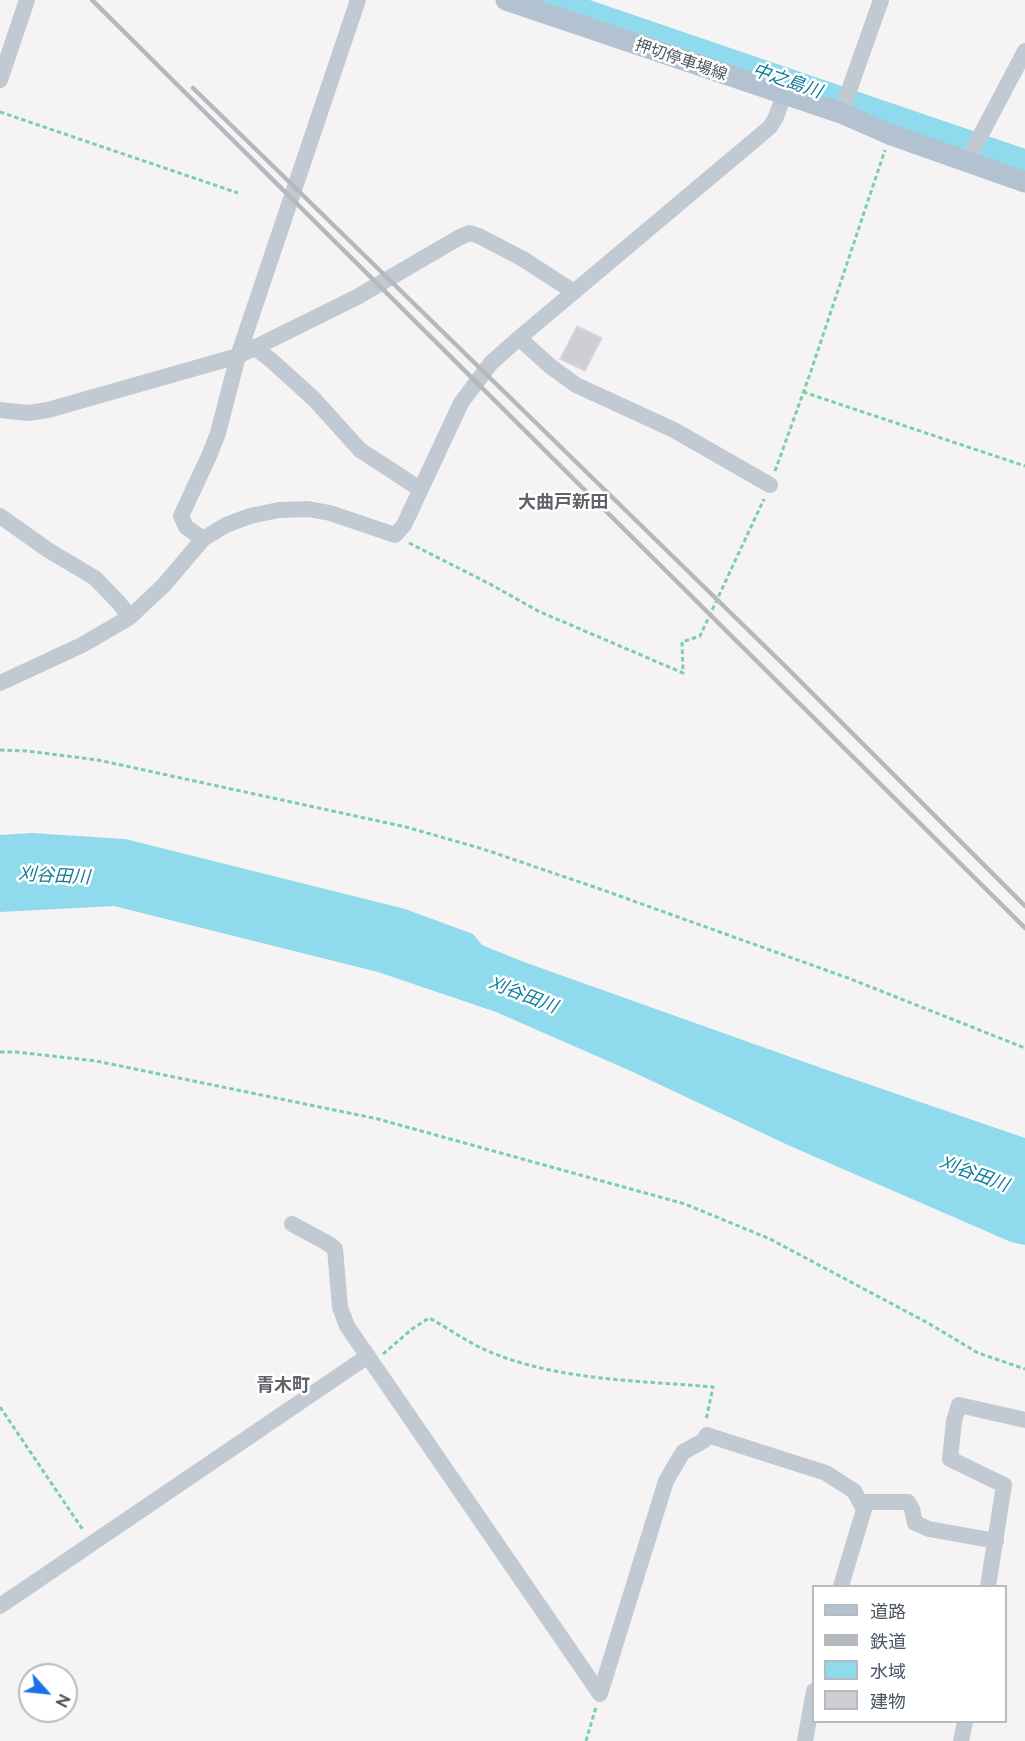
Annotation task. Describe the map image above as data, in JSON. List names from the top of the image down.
{
  "streets": {
    "main road": ["押切停車場線"]
  },
  "districts": ["大曲戸新田", "青木町"],
  "water": ["中之島川", "刈谷田川"],
  "legend": [
    "道路",
    "鉄道",
    "水域",
    "建物"
  ],
  "north": "bottom right"
}
